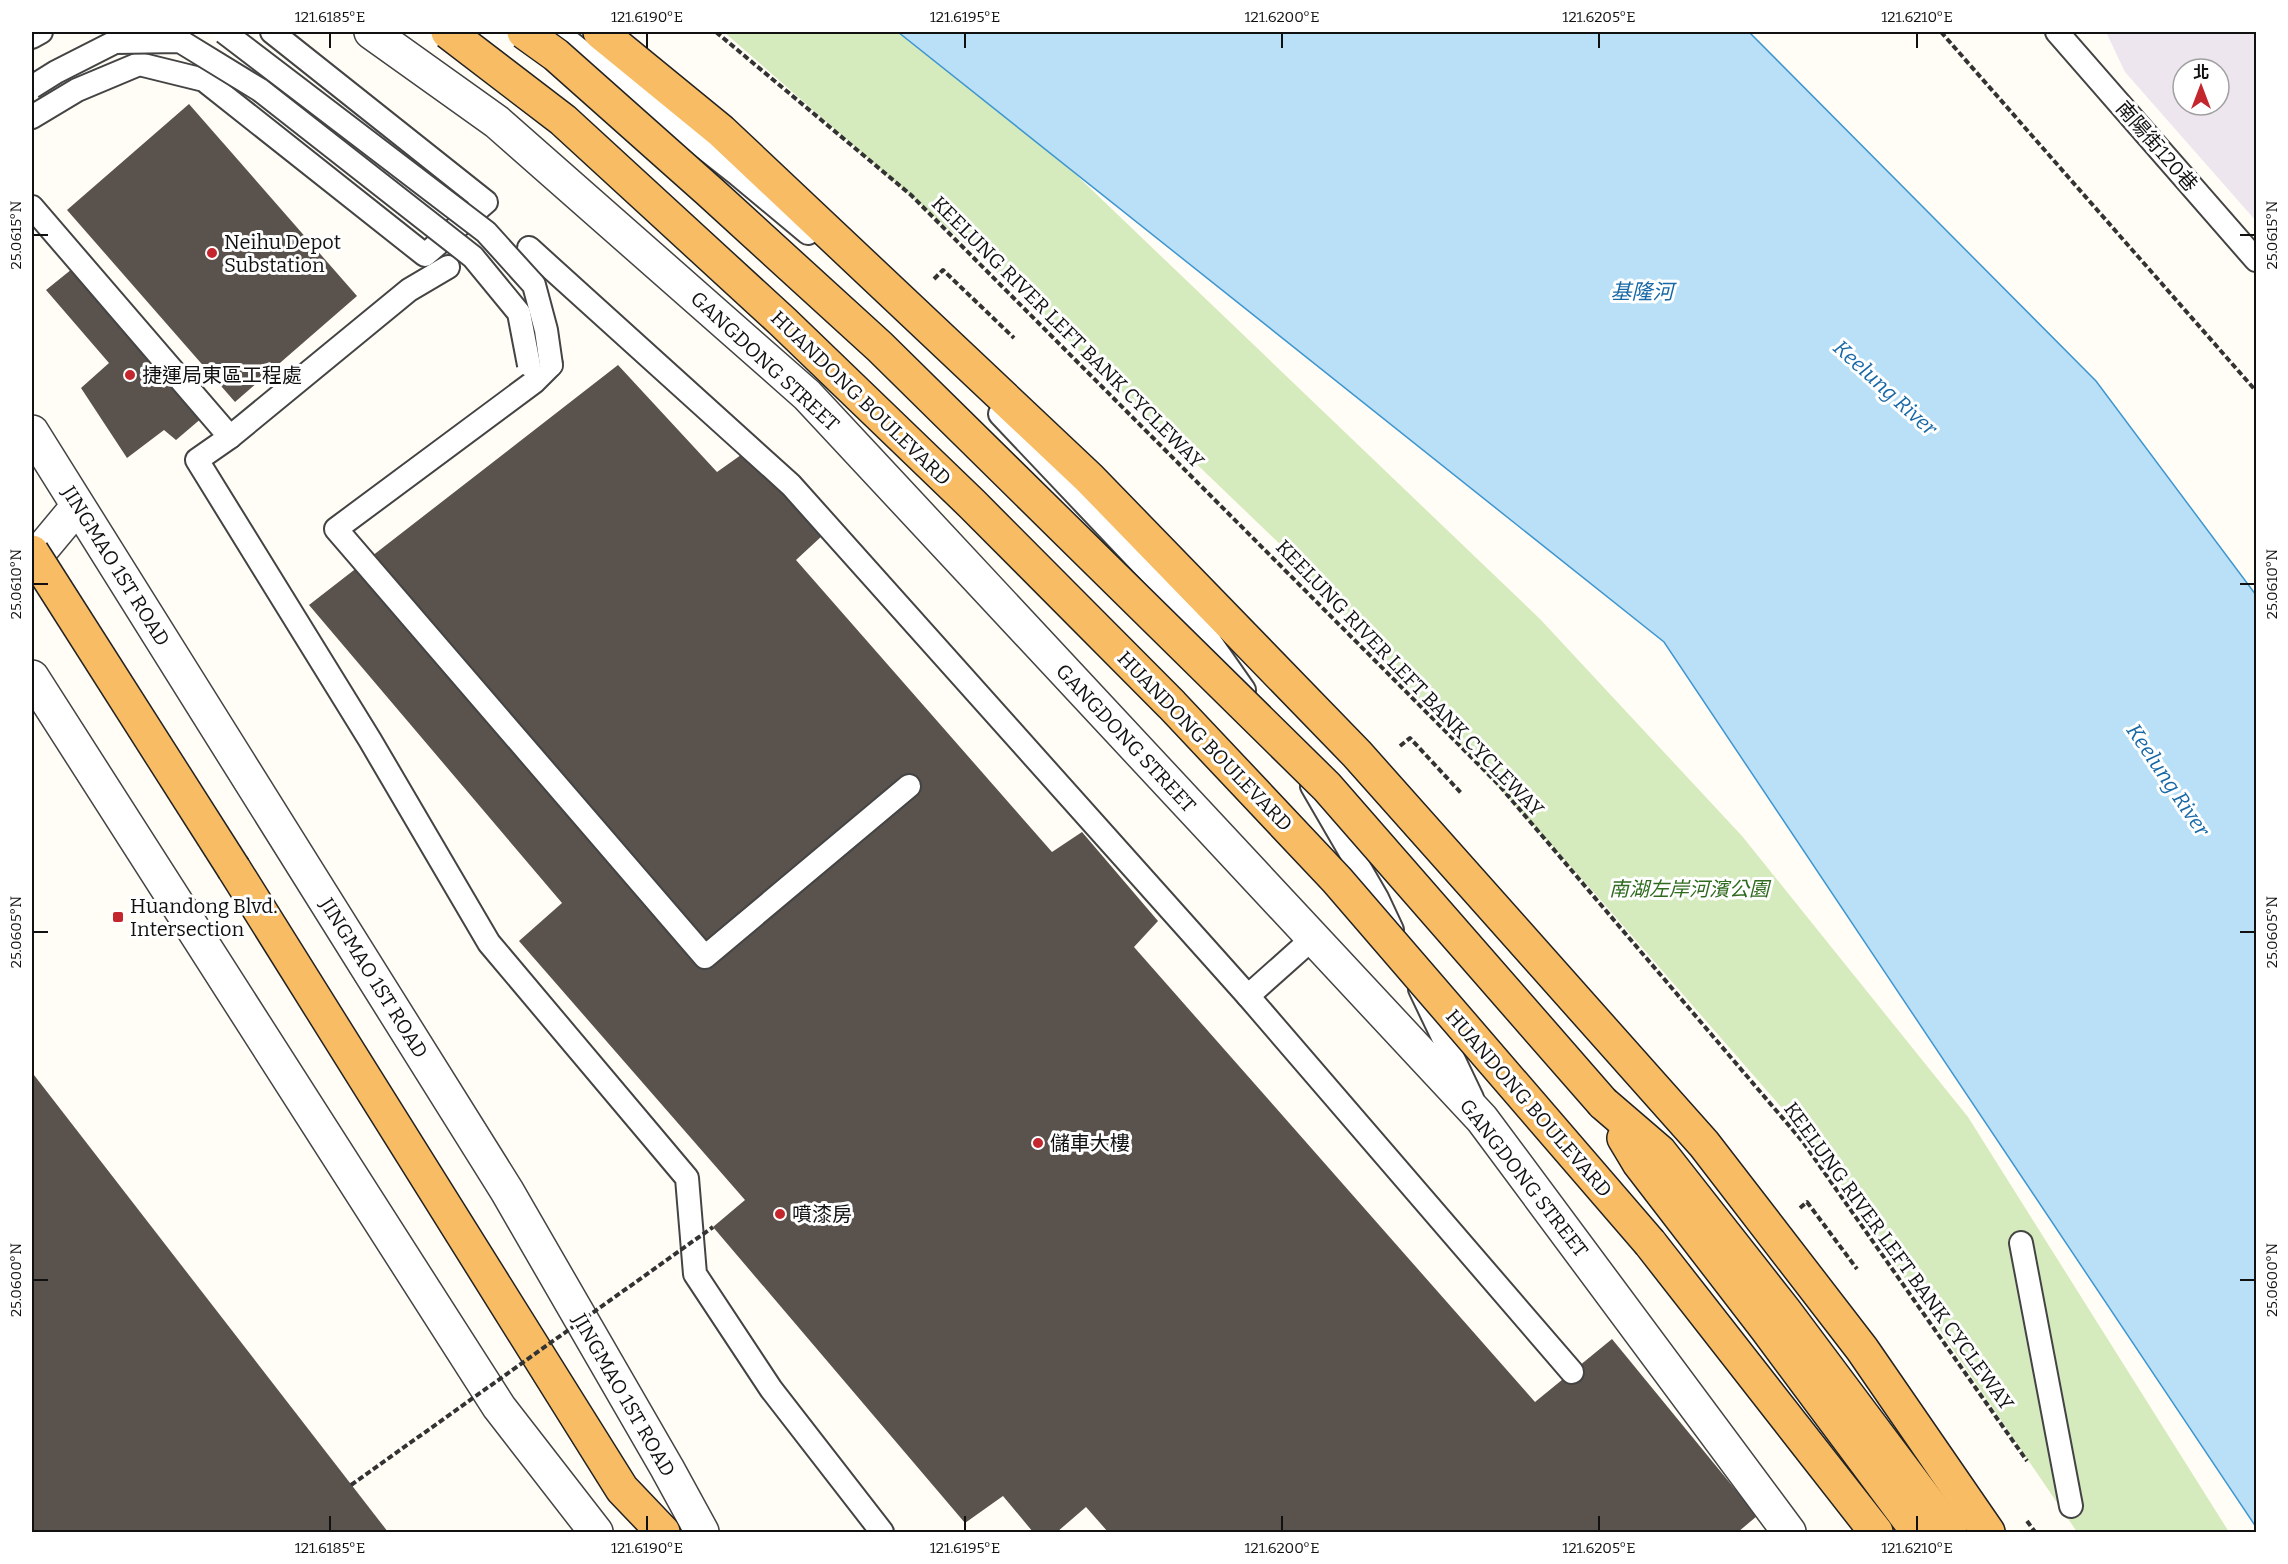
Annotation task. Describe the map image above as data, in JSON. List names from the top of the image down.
{
  "streets": {
    "highway": ["HUANDONG BOULEVARD"],
    "street": ["GANGDONG STREET", "JINGMAO 1ST ROAD"],
    "lane": ["南陽街120巷"],
    "path": ["KEELUNG RIVER LEFT BANK CYCLEWAY"]
  },
  "water": ["基隆河", "Keelung River"],
  "parks": ["南湖左岸河濱公園"],
  "places": {
    "other": [
      "Neihu Depot Substation",
      "捷運局東區工程處",
      "儲車大樓",
      "噴漆房"
    ],
    "transit": ["Huandong Blvd. Intersection"]
  },
  "north": "top",
  "coordinates": [
    "121.6185°E",
    "121.6190°E",
    "121.6195°E",
    "121.6200°E",
    "121.6205°E",
    "121.6210°E",
    "25.0615°N",
    "25.0610°N",
    "25.0605°N",
    "25.0600°N"
  ]
}
